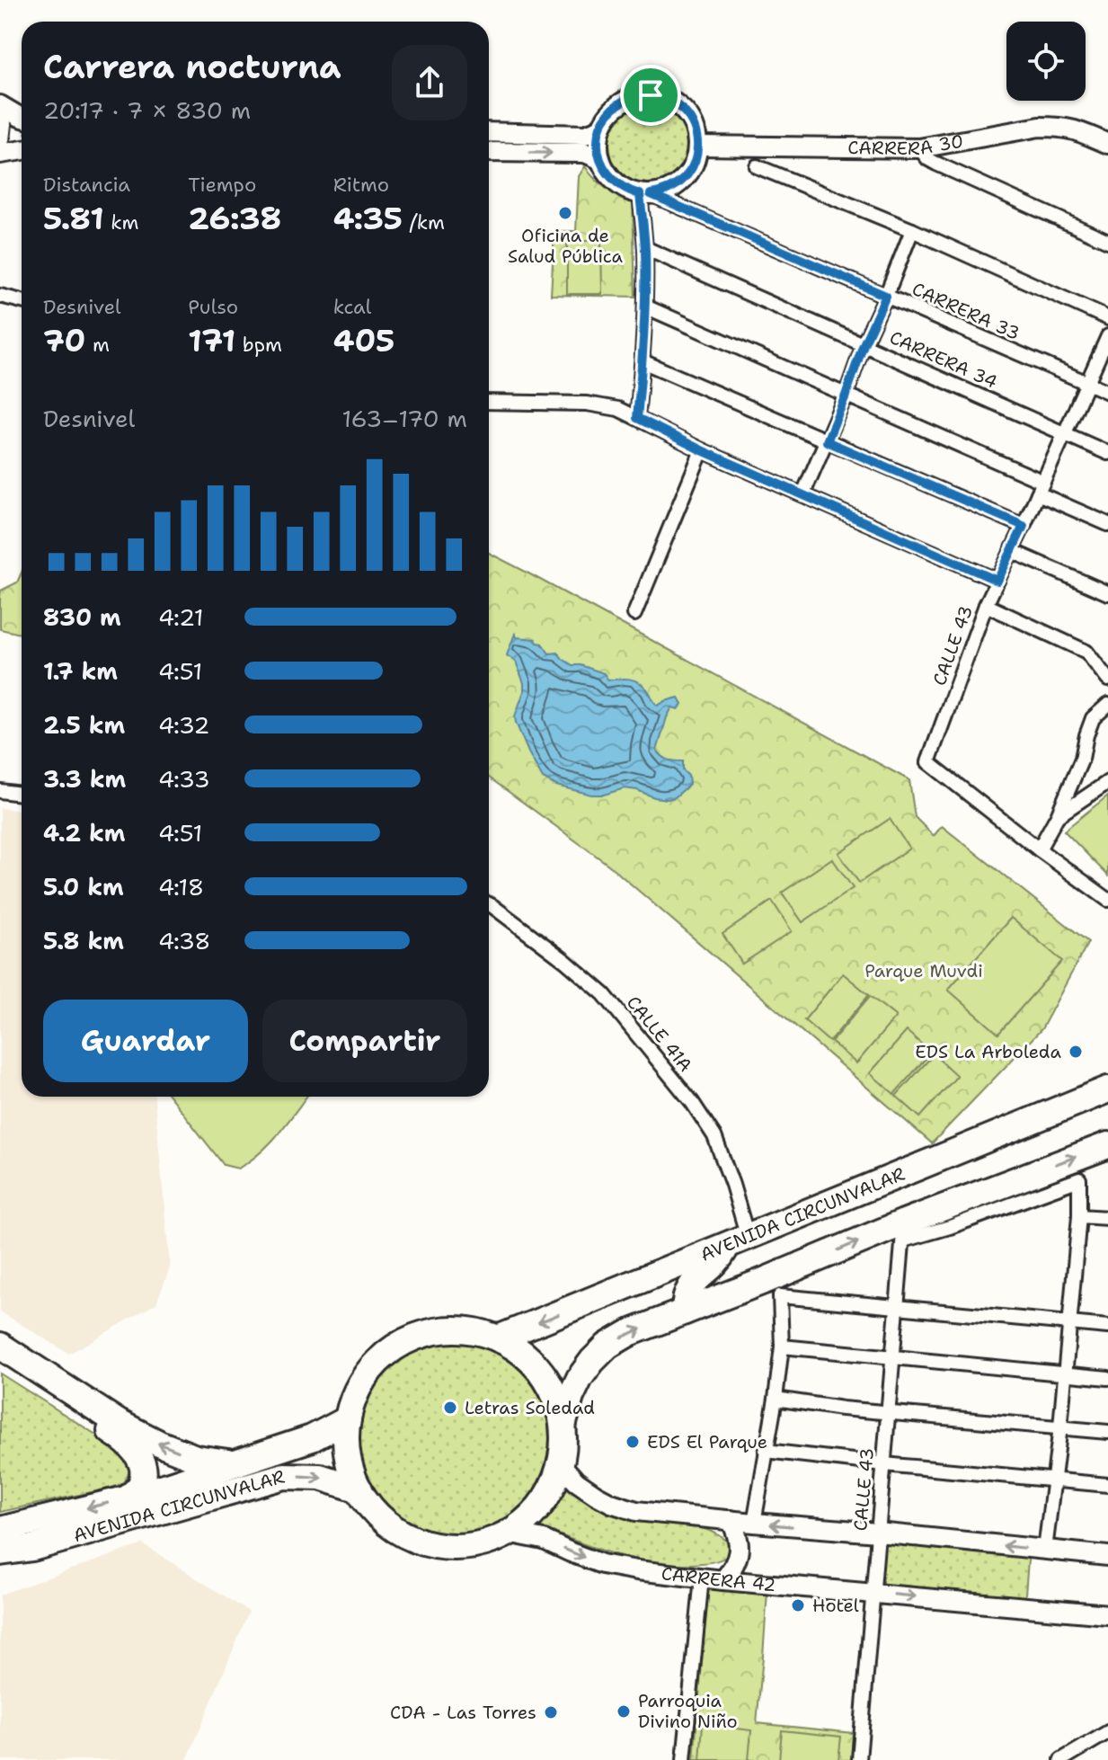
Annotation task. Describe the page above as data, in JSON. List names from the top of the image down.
{
  "streets": {
    "highway": ["AVENIDA CIRCUNVALAR"],
    "street": [
      "CARRERA 30",
      "CARRERA 33",
      "CARRERA 34",
      "CALLE 43",
      "CALLE 41A",
      "CARRERA 42"
    ]
  },
  "crossings": [
    ["CARRERA 30", "CARRERA 33"],
    ["CARRERA 33", "CALLE 43"],
    ["CARRERA 34", "CALLE 43"],
    ["CALLE 43", "CARRERA 42"],
    ["CALLE 41A", "AVENIDA CIRCUNVALAR"],
    ["AVENIDA CIRCUNVALAR", "CARRERA 42"]
  ],
  "parks": ["Parque Muvdi"],
  "places": [
    "Oficina de Salud Pública",
    "EDS La Arboleda",
    "Letras Soledad",
    "EDS El Parque",
    "Hotel",
    "Parroquia Divino Niño",
    "CDA - Las Torres"
  ],
  "page": {
    "heading": ["Carrera nocturna", "20:17 · 7 × 830 m"],
    "stats": [
      ["Distancia", "5.81 km"],
      ["Tiempo", "26:38"],
      ["Ritmo", "4:35 /km"],
      ["Desnivel", "70 m"],
      ["Pulso", "171 bpm"],
      ["kcal", "405"]
    ],
    "chart": ["Desnivel", "163–170 m"],
    "list": [
      {
        "name": "830 m",
        "note": "4:21"
      },
      {
        "name": "1.7 km",
        "note": "4:51"
      },
      {
        "name": "2.5 km",
        "note": "4:32"
      },
      {
        "name": "3.3 km",
        "note": "4:33"
      },
      {
        "name": "4.2 km",
        "note": "4:51"
      },
      {
        "name": "5.0 km",
        "note": "4:18"
      },
      {
        "name": "5.8 km",
        "note": "4:38"
      }
    ],
    "buttons": ["Guardar", "Compartir"]
  }
}
